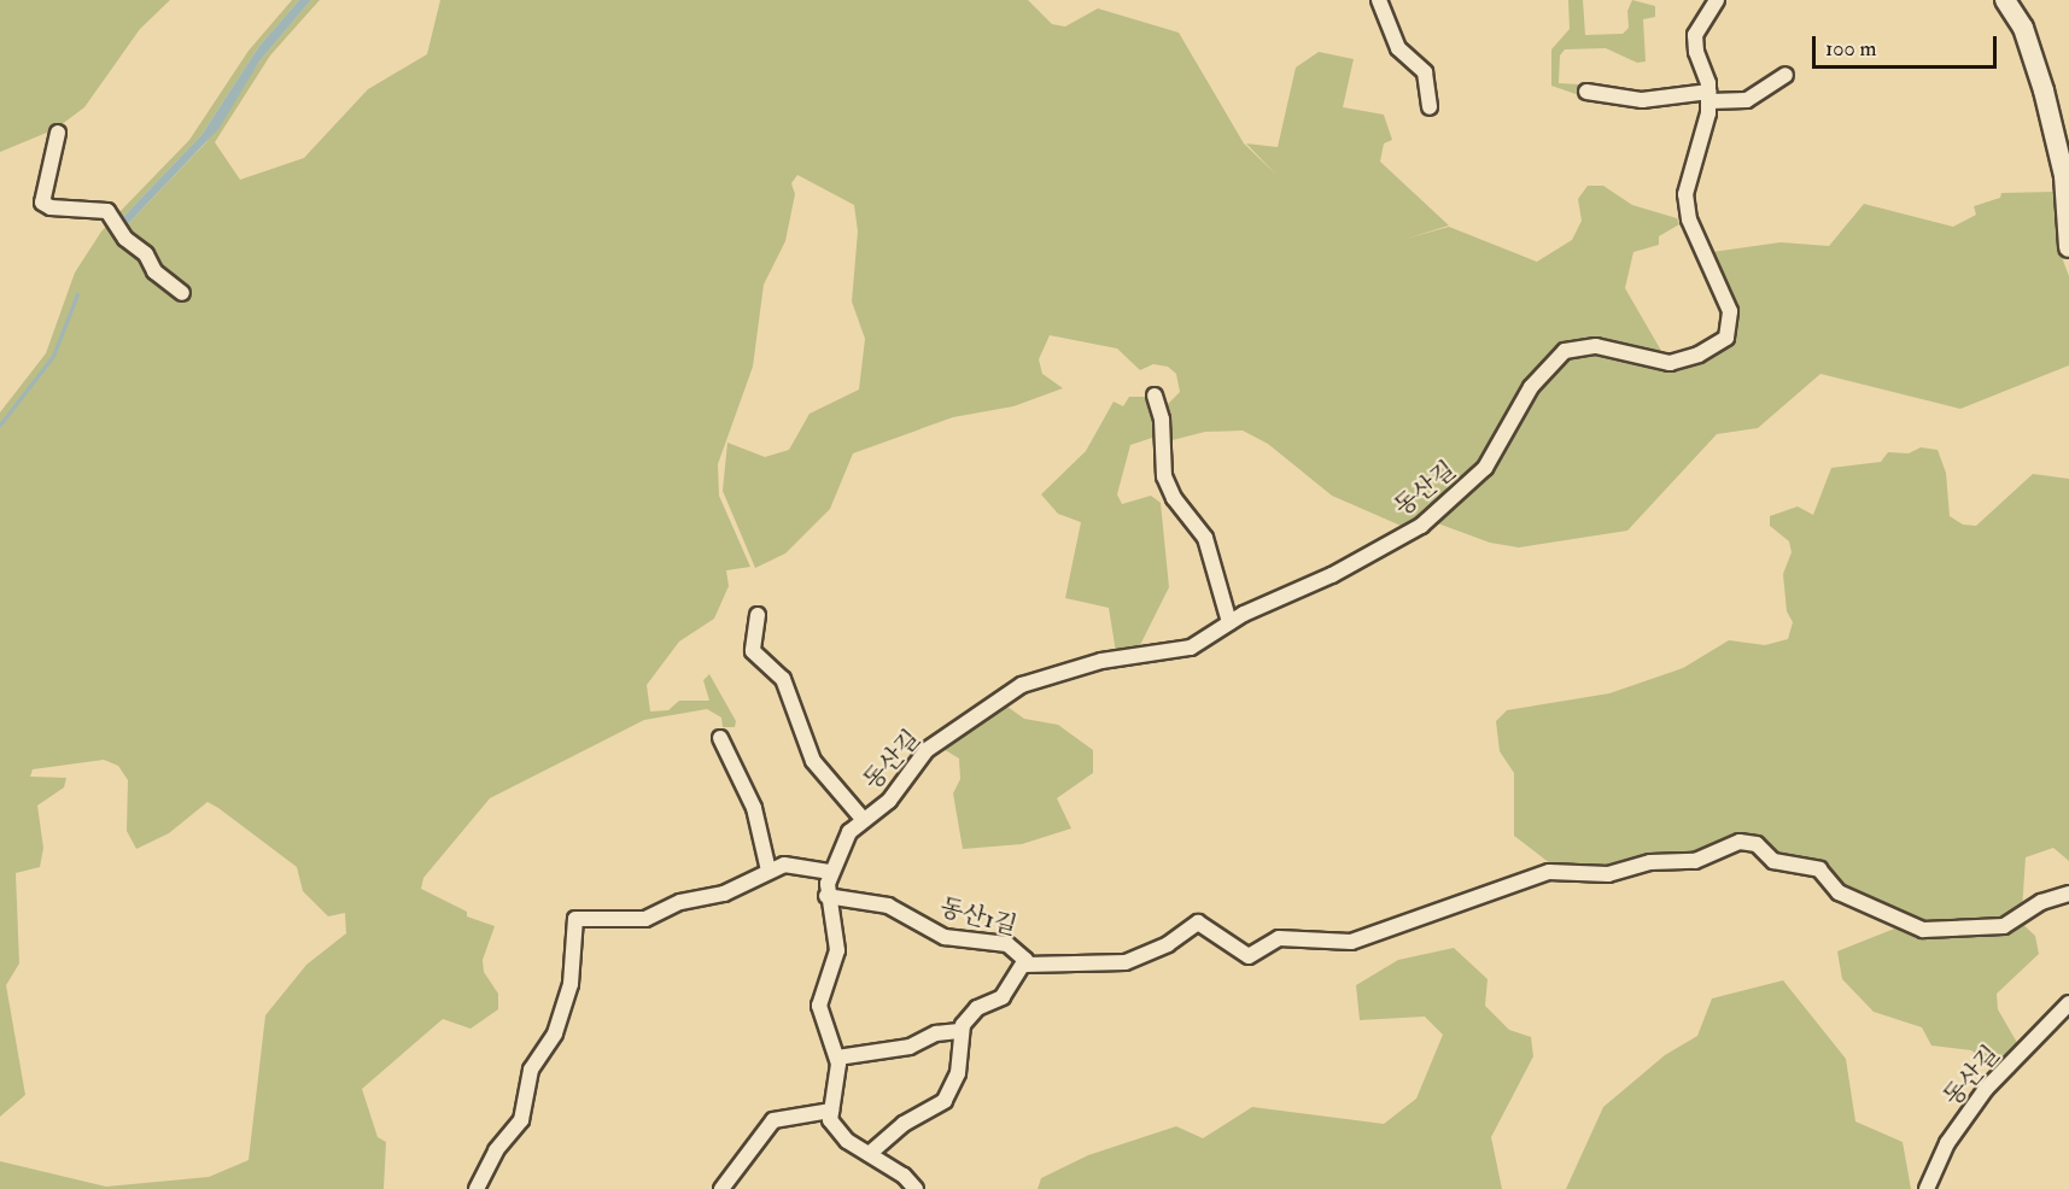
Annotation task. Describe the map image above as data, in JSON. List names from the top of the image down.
{
  "streets": {
    "street": ["동산길", "동산1길"]
  },
  "crossings": [
    ["동산길", "동산1길"]
  ],
  "scale_bar": "100 m"
}
